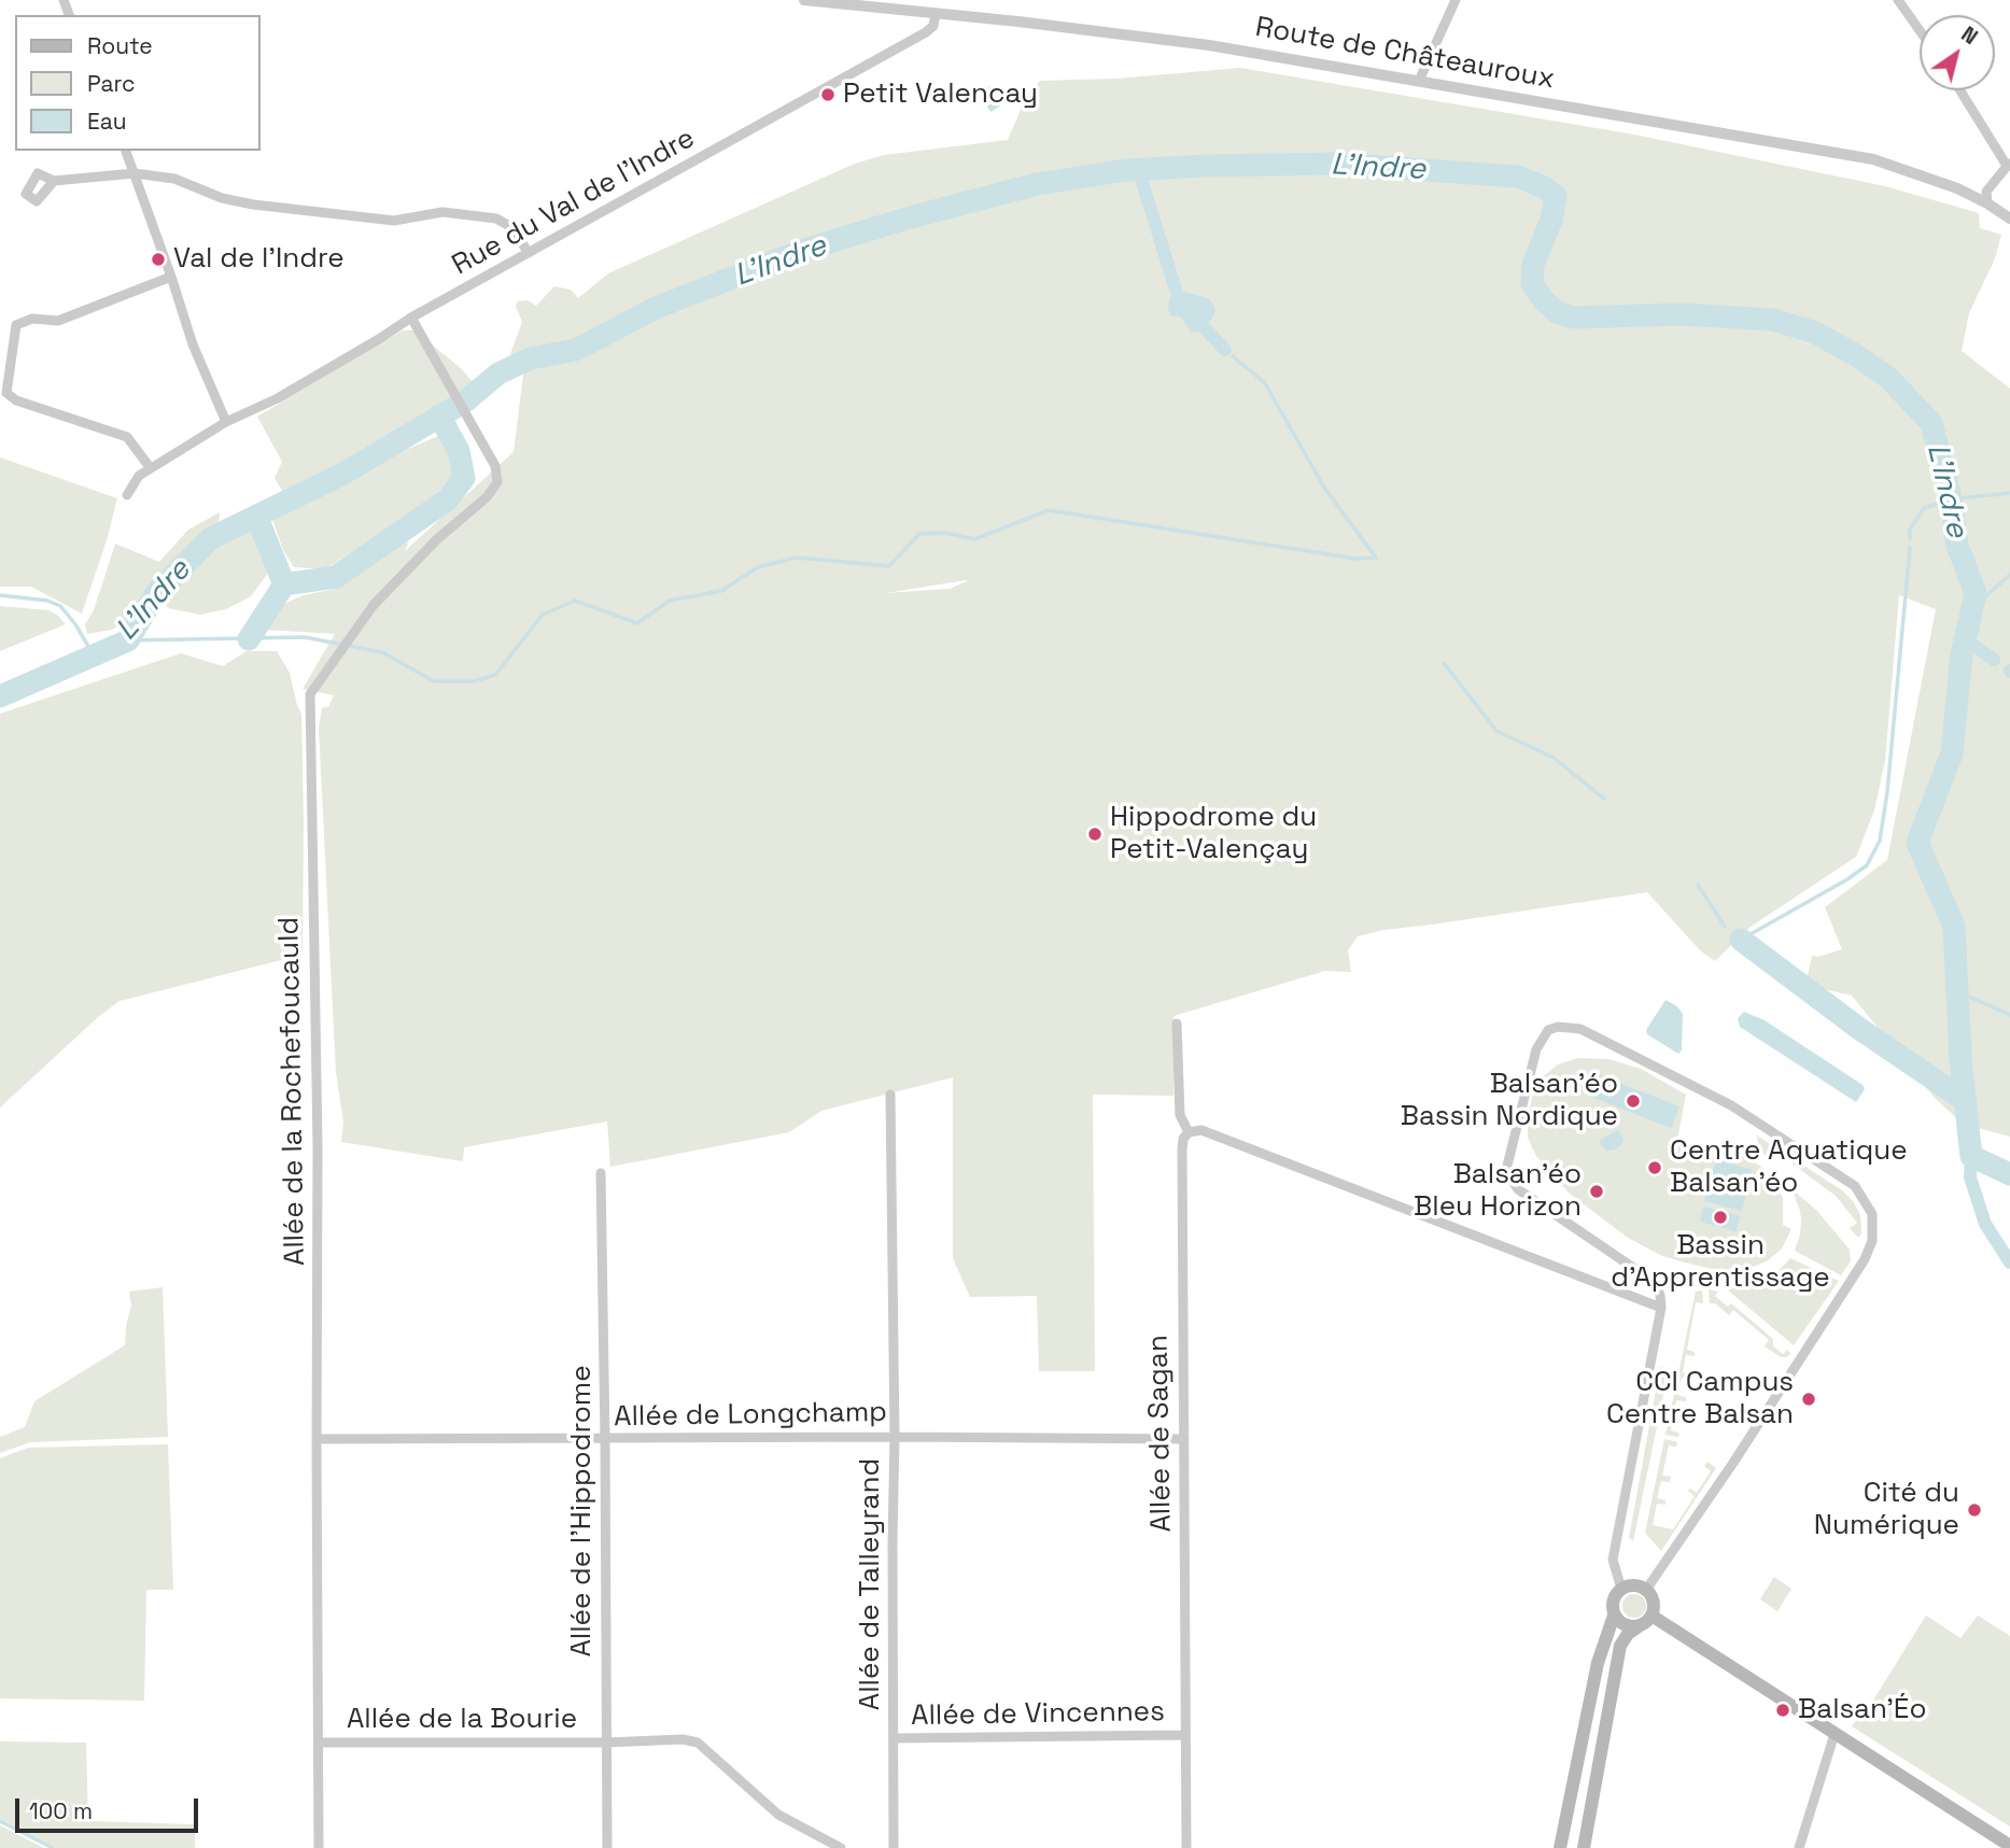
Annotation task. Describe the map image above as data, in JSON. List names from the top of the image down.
{
  "streets": {
    "street": [
      "Route de Châteauroux",
      "Rue du Val de l'Indre",
      "Allée de la Rochefoucauld",
      "Allée de Longchamp",
      "Allée de Sagan",
      "Allée de l'Hippodrome",
      "Allée de Talleyrand",
      "Allée de Vincennes",
      "Allée de la Bourie"
    ]
  },
  "crossings": [
    ["Route de Châteauroux", "Rue du Val de l'Indre"],
    ["Rue du Val de l'Indre", "Allée de la Rochefoucauld"],
    ["Allée de la Rochefoucauld", "Allée de Longchamp"],
    ["Allée de la Rochefoucauld", "Allée de la Bourie"],
    ["Allée de Longchamp", "Allée de Sagan"],
    ["Allée de Longchamp", "Allée de l'Hippodrome"],
    ["Allée de Longchamp", "Allée de Talleyrand"],
    ["Allée de Sagan", "Allée de Vincennes"],
    ["Allée de l'Hippodrome", "Allée de la Bourie"],
    ["Allée de Talleyrand", "Allée de Vincennes"]
  ],
  "water": ["L'Indre"],
  "places": [
    "Petit Valencay",
    "Val de l'Indre",
    "Hippodrome du Petit-Valençay",
    "Balsan'éo Bassin Nordique",
    "Centre Aquatique Balsan'éo",
    "Balsan'éo Bleu Horizon",
    "Bassin d'Apprentissage",
    "CCI Campus Centre Balsan",
    "Cité du Numérique",
    "Balsan'Éo"
  ],
  "legend": ["Route", "Parc", "Eau"],
  "scale_bar": "100 m",
  "north": "top right"
}
